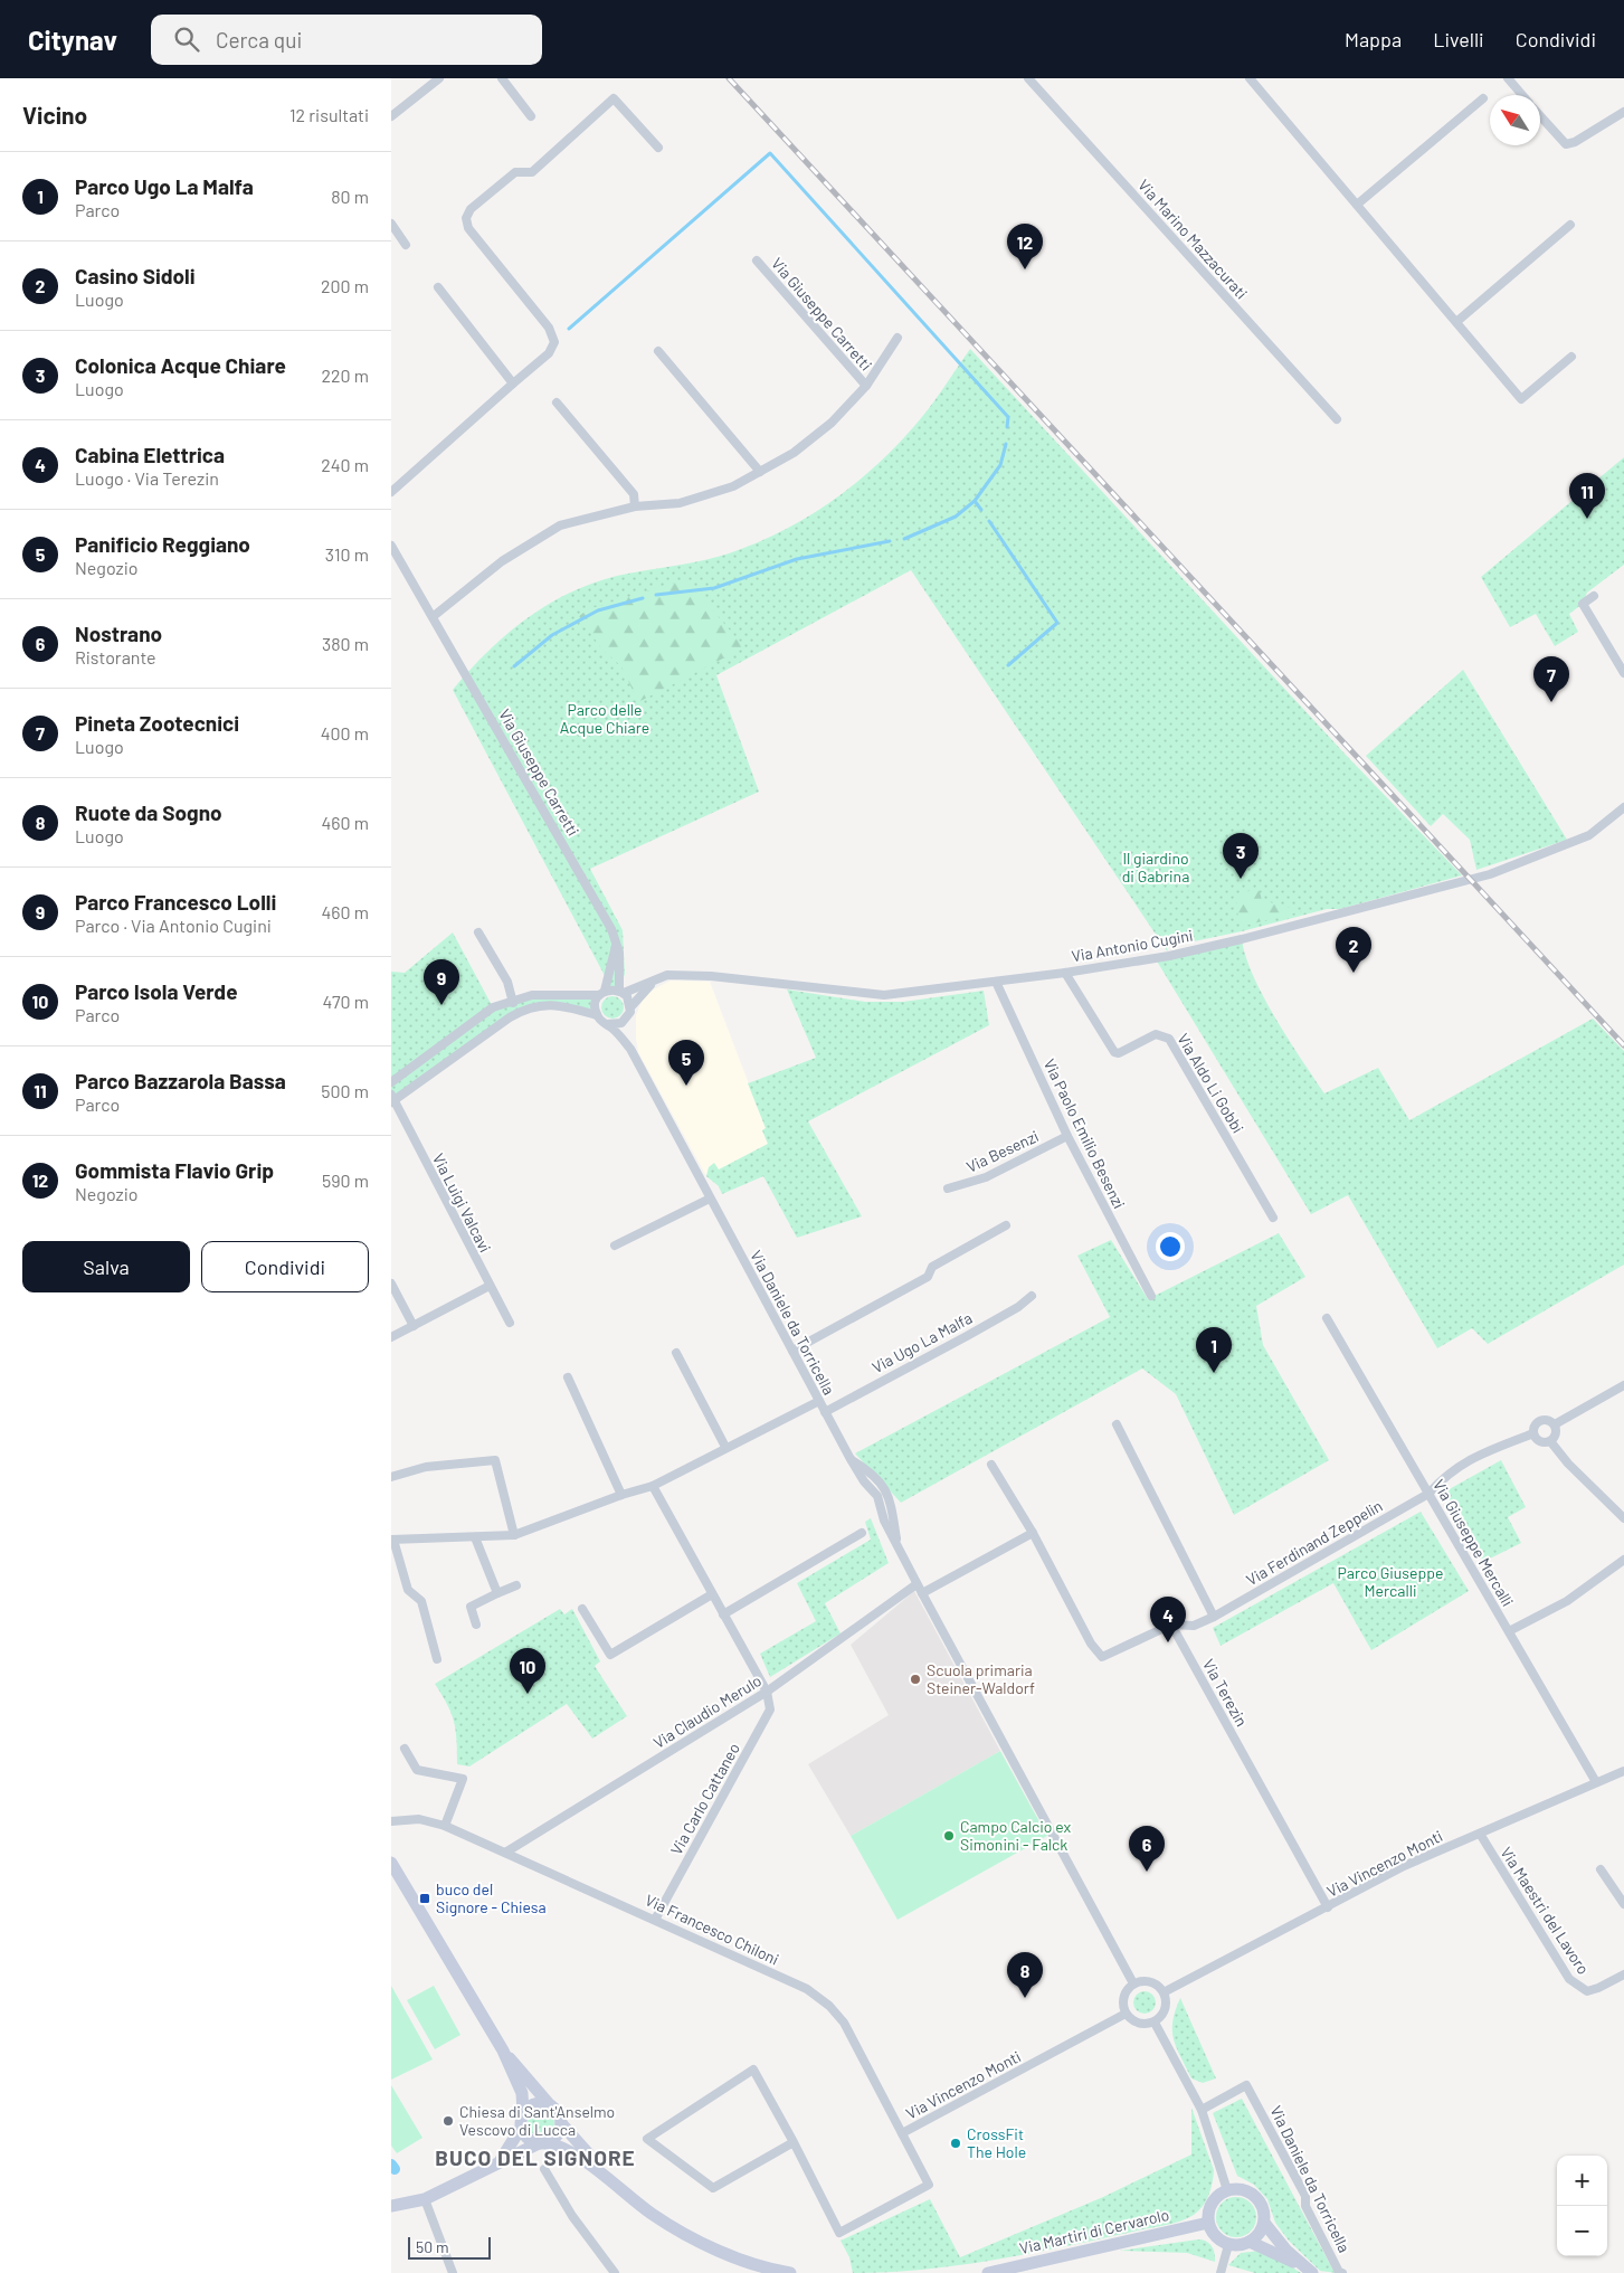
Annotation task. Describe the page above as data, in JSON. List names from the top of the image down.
{
  "streets": {
    "main road": ["Via Martiri di Cervarolo"],
    "street": [
      "Via Marino Mazzacurati",
      "Via Giuseppe Carretti",
      "Via Antonio Cugini",
      "Via Aldo Li Gobbi",
      "Via Paolo Emilio Besenzi",
      "Via Besenzi",
      "Via Luigi Valcavi",
      "Via Daniele da Torricella",
      "Via Ugo La Malfa",
      "Via Ferdinand Zeppelin",
      "Via Giuseppe Mercalli",
      "Via Terezin",
      "Via Claudio Merulo",
      "Via Carlo Cattaneo",
      "Via Vincenzo Monti",
      "Via Maestri del Lavoro",
      "Via Francesco Chiloni"
    ]
  },
  "crossings": [
    ["Via Giuseppe Carretti", "Via Antonio Cugini"],
    ["Via Giuseppe Carretti", "Via Daniele da Torricella"],
    ["Via Antonio Cugini", "Via Aldo Li Gobbi"],
    ["Via Antonio Cugini", "Via Paolo Emilio Besenzi"],
    ["Via Antonio Cugini", "Via Daniele da Torricella"],
    ["Via Paolo Emilio Besenzi", "Via Besenzi"],
    ["Via Daniele da Torricella", "Via Ugo La Malfa"],
    ["Via Daniele da Torricella", "Via Claudio Merulo"],
    ["Via Daniele da Torricella", "Via Vincenzo Monti"],
    ["Via Ferdinand Zeppelin", "Via Giuseppe Mercalli"],
    ["Via Ferdinand Zeppelin", "Via Terezin"],
    ["Via Giuseppe Mercalli", "Via Vincenzo Monti"],
    ["Via Terezin", "Via Vincenzo Monti"],
    ["Via Claudio Merulo", "Via Carlo Cattaneo"],
    ["Via Claudio Merulo", "Via Francesco Chiloni"],
    ["Via Carlo Cattaneo", "Via Francesco Chiloni"],
    ["Via Vincenzo Monti", "Via Maestri del Lavoro"],
    ["Via Vincenzo Monti", "Via Francesco Chiloni"]
  ],
  "districts": ["BUCO DEL SIGNORE"],
  "parks": ["Parco delle Acque Chiare", "Il giardino di Gabrina", "Parco Giuseppe Mercalli"],
  "places": {
    "other": [
      "Scuola primaria Steiner-Waldorf",
      "Campo Calcio ex Simonini - Falck",
      "Chiesa di Sant'Anselmo Vescovo di Lucca",
      "CrossFit The Hole"
    ],
    "transit": ["buco del Signore - Chiesa"]
  },
  "scale_bar": "50 m",
  "north": "top left",
  "page": {
    "header": "Citynav",
    "search": "Cerca qui",
    "nav": ["Mappa", "Livelli", "Condividi"],
    "heading": ["Vicino", "12 risultati"],
    "list": [
      {
        "mark": "1",
        "name": "Parco Ugo La Malfa",
        "note": "Parco",
        "value": "80 m"
      },
      {
        "mark": "2",
        "name": "Casino Sidoli",
        "note": "Luogo",
        "value": "200 m"
      },
      {
        "mark": "3",
        "name": "Colonica Acque Chiare",
        "note": "Luogo",
        "value": "220 m"
      },
      {
        "mark": "4",
        "name": "Cabina Elettrica",
        "note": "Luogo · Via Terezin",
        "value": "240 m"
      },
      {
        "mark": "5",
        "name": "Panificio Reggiano",
        "note": "Negozio",
        "value": "310 m"
      },
      {
        "mark": "6",
        "name": "Nostrano",
        "note": "Ristorante",
        "value": "380 m"
      },
      {
        "mark": "7",
        "name": "Pineta Zootecnici",
        "note": "Luogo",
        "value": "400 m"
      },
      {
        "mark": "8",
        "name": "Ruote da Sogno",
        "note": "Luogo",
        "value": "460 m"
      },
      {
        "mark": "9",
        "name": "Parco Francesco Lolli",
        "note": "Parco · Via Antonio Cugini",
        "value": "460 m"
      },
      {
        "mark": "10",
        "name": "Parco Isola Verde",
        "note": "Parco",
        "value": "470 m"
      },
      {
        "mark": "11",
        "name": "Parco Bazzarola Bassa",
        "note": "Parco",
        "value": "500 m"
      },
      {
        "mark": "12",
        "name": "Gommista Flavio Grip",
        "note": "Negozio",
        "value": "590 m"
      }
    ],
    "pins": [
      "12",
      "11",
      "7",
      "3",
      "2",
      "9",
      "5",
      "1",
      "4",
      "10",
      "6",
      "8"
    ],
    "buttons": ["Salva", "Condividi"],
    "map_buttons": ["+", "−"],
    "scale": "50 m"
  }
}
